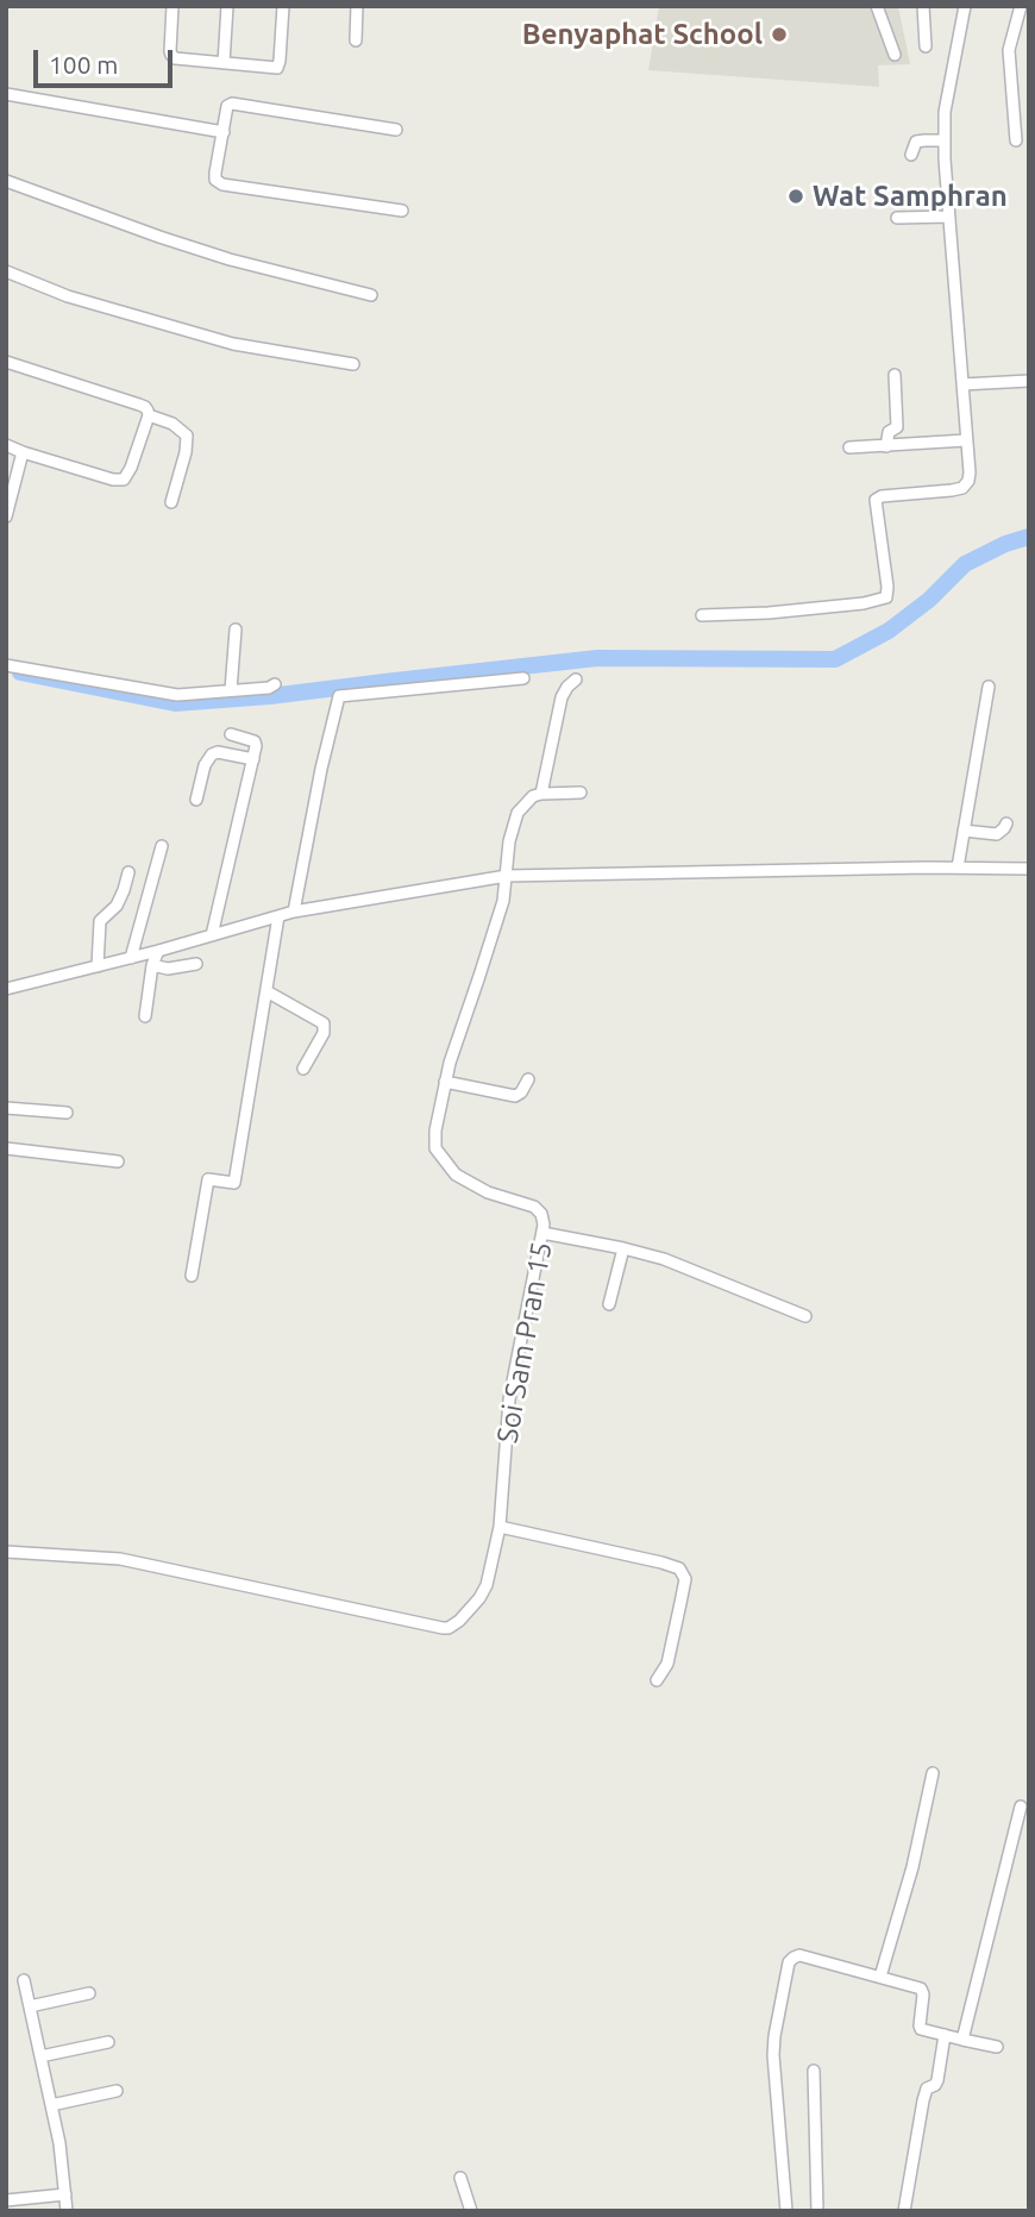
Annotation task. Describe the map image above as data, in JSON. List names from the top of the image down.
{
  "streets": {
    "street": ["Soi Sam Pran 15"]
  },
  "places": ["Benyaphat School", "Wat Samphran"],
  "scale_bar": "100 m"
}
